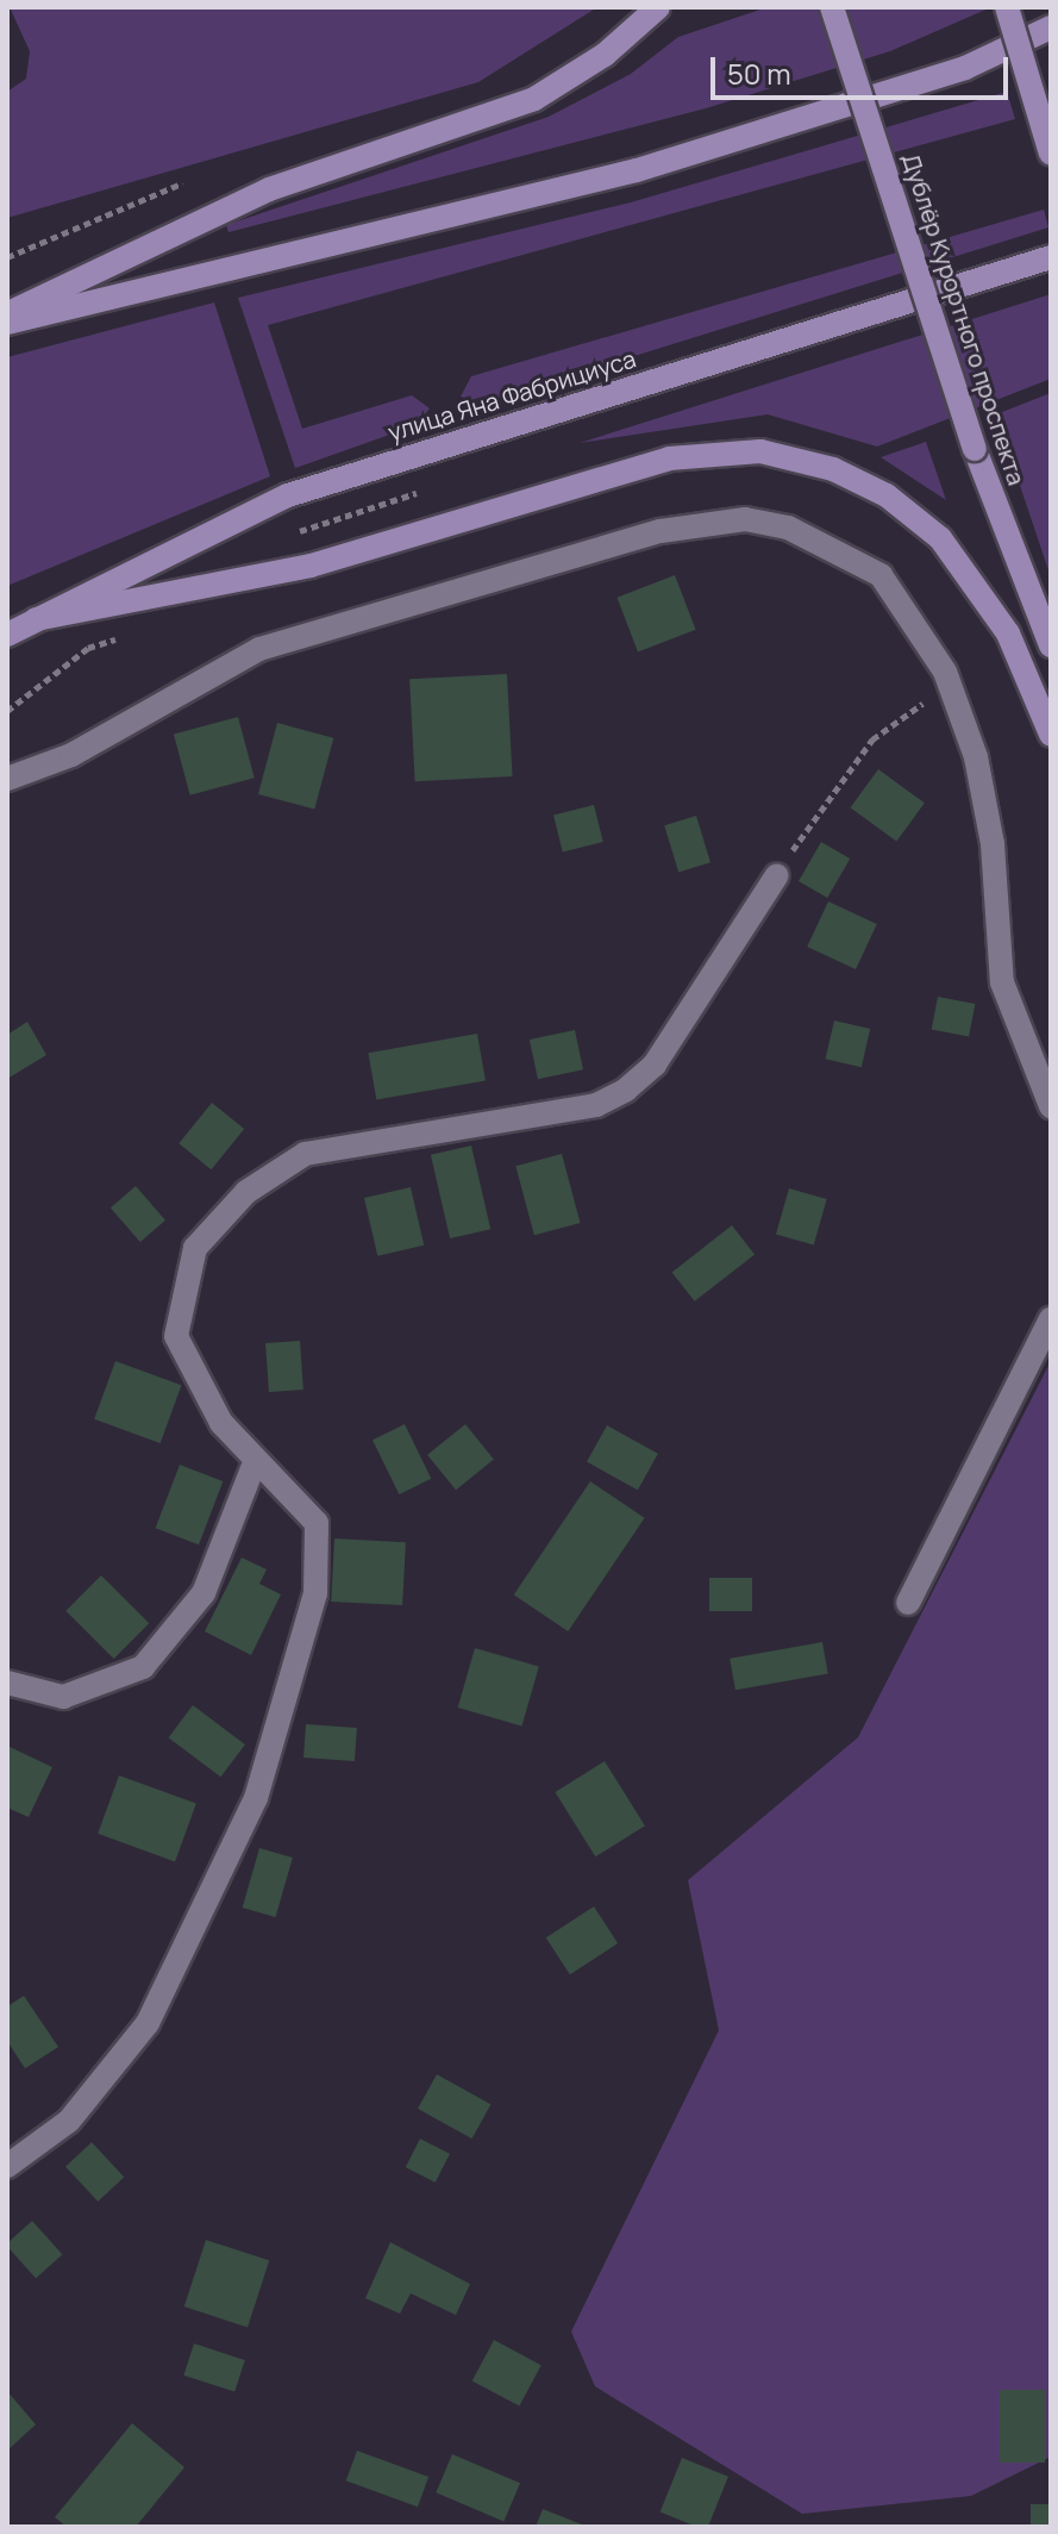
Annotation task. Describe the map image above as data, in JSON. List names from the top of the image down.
{
  "streets": {
    "main road": ["Дублёр Курортного проспекта", "улица Яна Фабрициуса"]
  },
  "scale_bar": "50 m"
}
